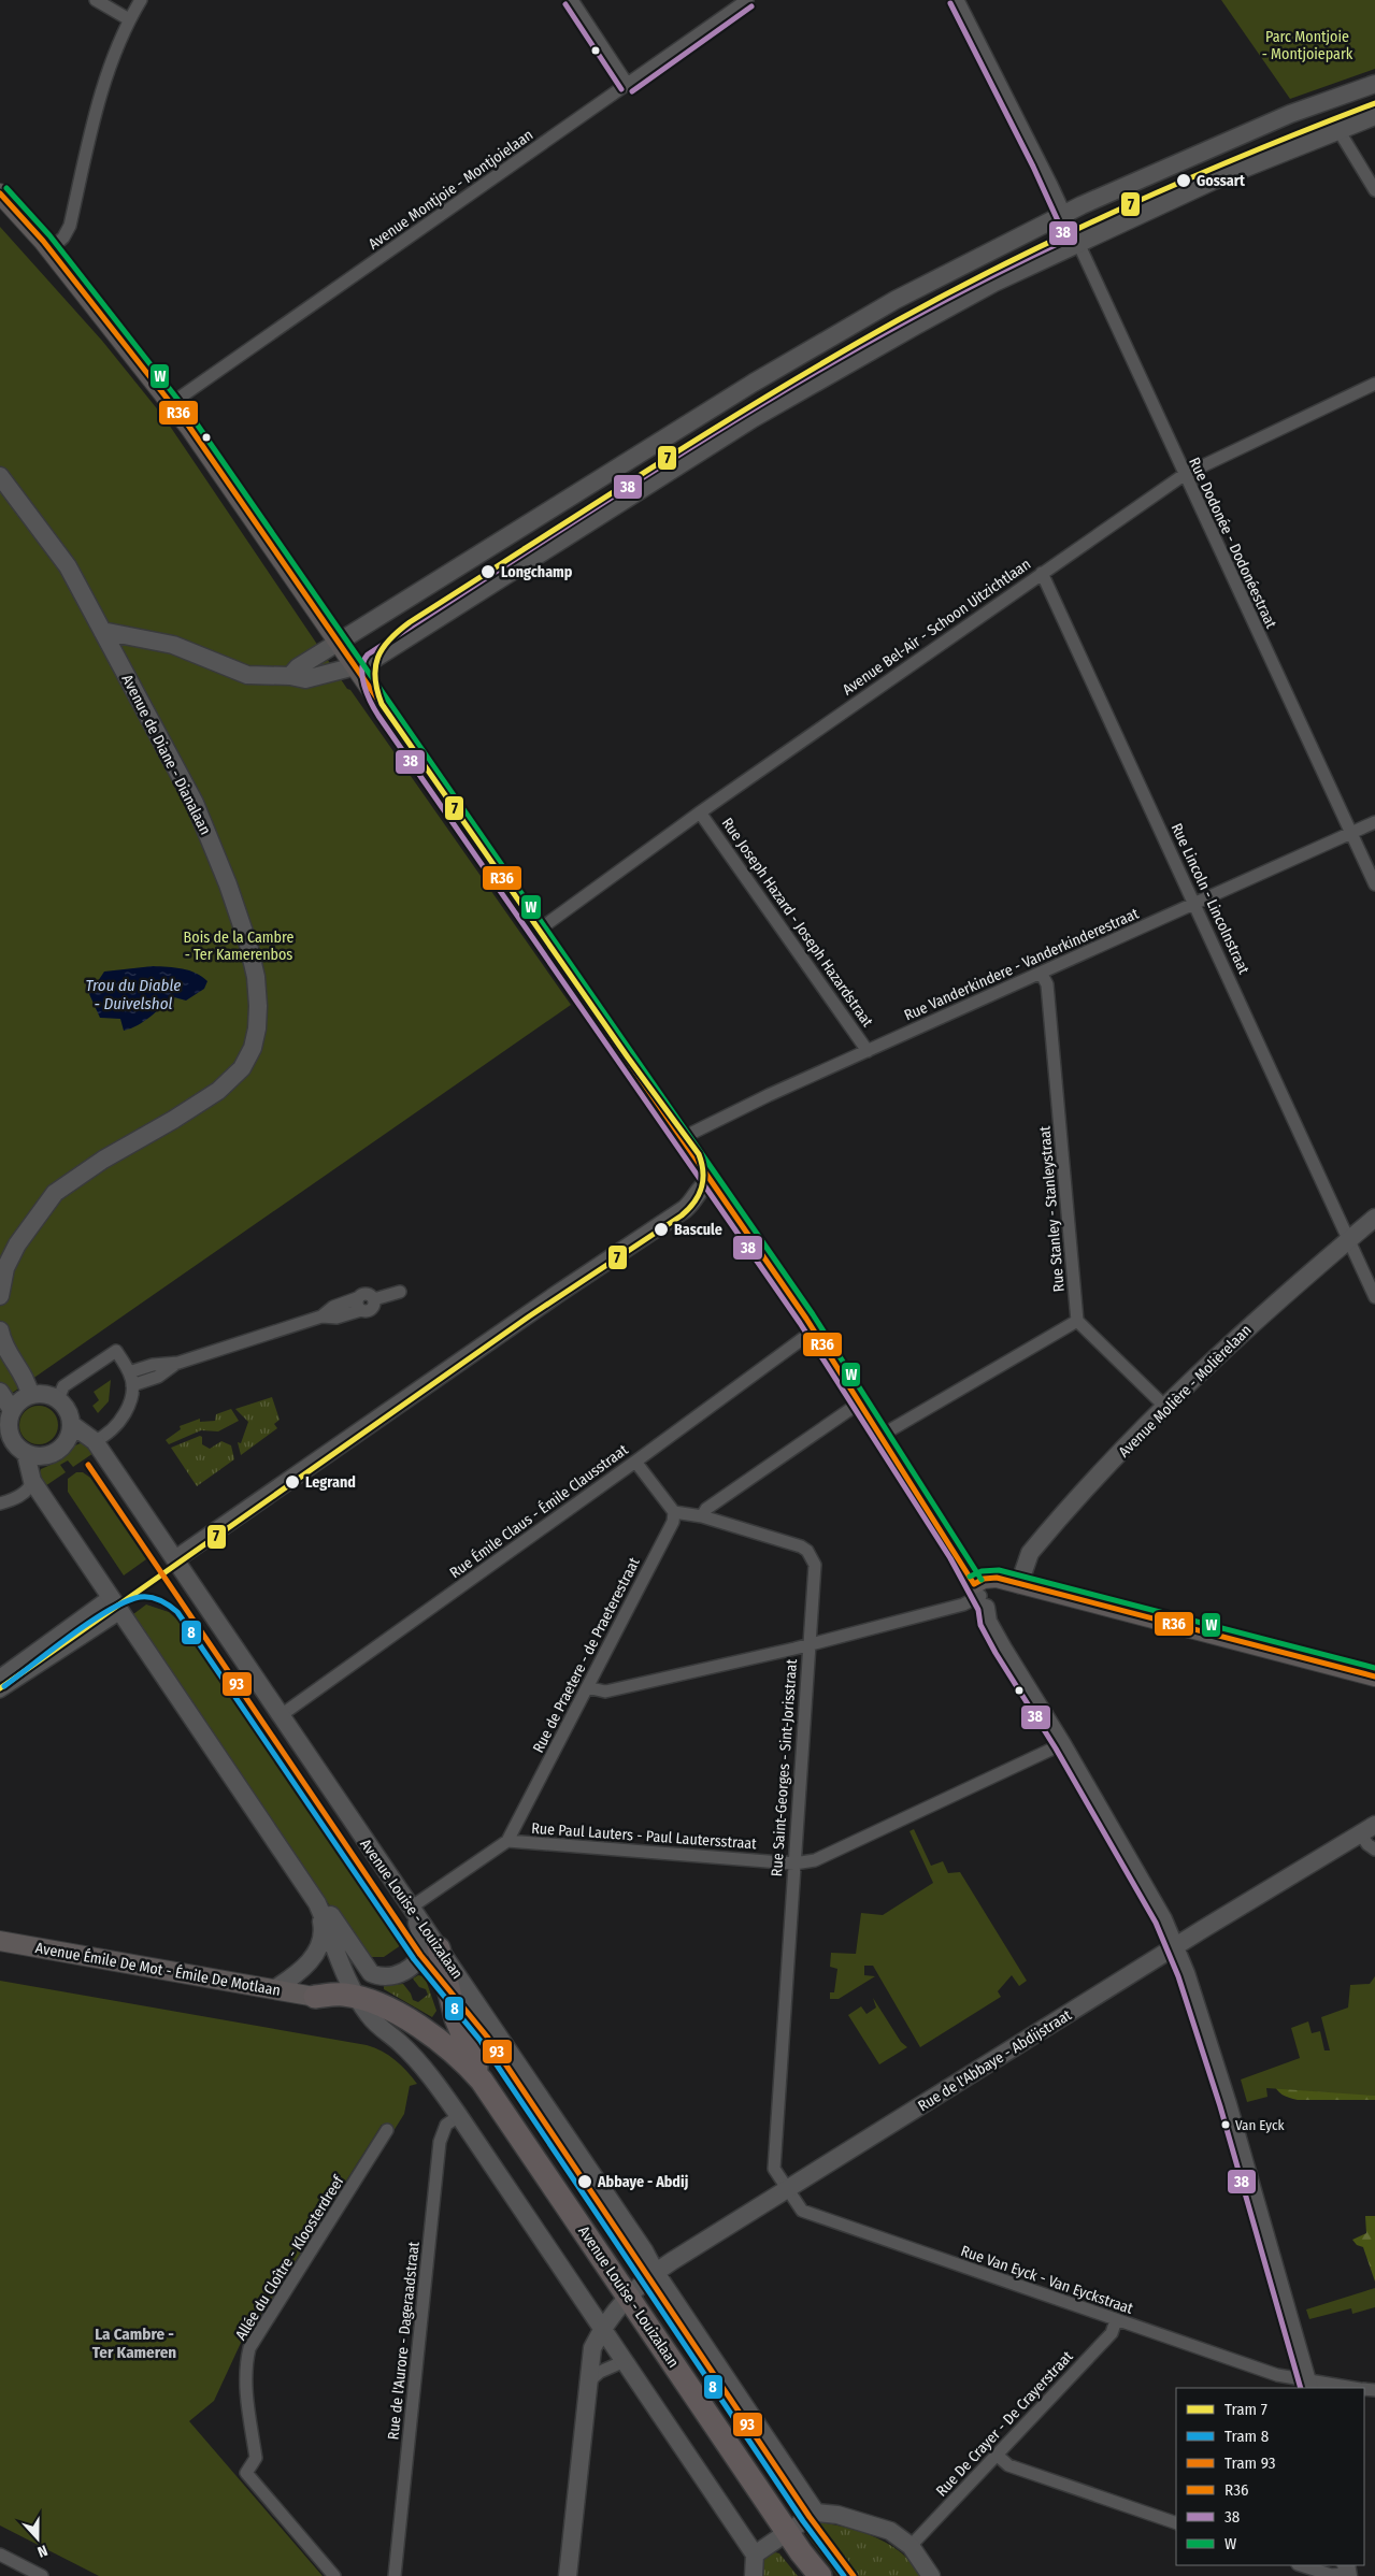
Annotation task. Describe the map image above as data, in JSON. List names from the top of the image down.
{
  "streets": {
    "highway": ["Avenue Louise - Louizalaan"],
    "main road": [
      "Avenue de Diane - Dianalaan",
      "Avenue Molière - Molièrelaan",
      "Avenue Émile De Mot - Émile De Motlaan",
      "Rue de l'Abbaye - Abdijstraat"
    ],
    "street": [
      "Avenue Montjoie - Montjoielaan",
      "Rue Dodonée - Dodonéestraat",
      "Avenue Bel-Air - Schoon Uitzichtlaan",
      "Rue Lincoln - Lincolnstraat",
      "Rue Joseph Hazard - Joseph Hazardstraat",
      "Rue Vanderkindere - Vanderkinderestraat",
      "Rue Stanley - Stanleystraat",
      "Rue Émile Claus - Émile Clausstraat",
      "Rue de Praetere - de Praeterestraat",
      "Rue Saint-Georges - Sint-Jorisstraat",
      "Rue Paul Lauters - Paul Lautersstraat",
      "Allée du Cloître - Kloosterdreef",
      "Rue Van Eyck - Van Eyckstraat",
      "Rue de l'Aurore - Dageraadstraat",
      "Rue De Crayer - De Crayerstraat"
    ]
  },
  "crossings": [
    ["Rue Dodonée - Dodonéestraat", "Avenue Bel-Air - Schoon Uitzichtlaan"],
    ["Rue Dodonée - Dodonéestraat", "Rue Vanderkindere - Vanderkinderestraat"],
    ["Avenue Bel-Air - Schoon Uitzichtlaan", "Rue Lincoln - Lincolnstraat"],
    ["Avenue Bel-Air - Schoon Uitzichtlaan", "Rue Joseph Hazard - Joseph Hazardstraat"],
    ["Rue Lincoln - Lincolnstraat", "Rue Vanderkindere - Vanderkinderestraat"],
    ["Rue Lincoln - Lincolnstraat", "Avenue Molière - Molièrelaan"],
    ["Rue Joseph Hazard - Joseph Hazardstraat", "Rue Vanderkindere - Vanderkinderestraat"],
    ["Rue Vanderkindere - Vanderkinderestraat", "Rue Stanley - Stanleystraat"],
    ["Rue Émile Claus - Émile Clausstraat", "Avenue Louise - Louizalaan"],
    ["Rue de Praetere - de Praeterestraat", "Rue Saint-Georges - Sint-Jorisstraat"],
    ["Rue de Praetere - de Praeterestraat", "Rue Paul Lauters - Paul Lautersstraat"],
    ["Rue Saint-Georges - Sint-Jorisstraat", "Rue Paul Lauters - Paul Lautersstraat"],
    ["Rue Saint-Georges - Sint-Jorisstraat", "Rue de l'Abbaye - Abdijstraat"],
    ["Rue Saint-Georges - Sint-Jorisstraat", "Rue Van Eyck - Van Eyckstraat"],
    ["Avenue Louise - Louizalaan", "Avenue Émile De Mot - Émile De Motlaan"],
    ["Avenue Louise - Louizalaan", "Rue de l'Abbaye - Abdijstraat"],
    ["Avenue Louise - Louizalaan", "Rue de l'Aurore - Dageraadstraat"],
    ["Rue de l'Abbaye - Abdijstraat", "Rue Van Eyck - Van Eyckstraat"],
    ["Rue Van Eyck - Van Eyckstraat", "Rue De Crayer - De Crayerstraat"]
  ],
  "districts": ["La Cambre - Ter Kameren"],
  "water": ["Trou du Diable - Duivelshol"],
  "parks": ["Parc Montjoie - Montjoiepark", "Bois de la Cambre - Ter Kamerenbos"],
  "places": [
    "Gossart",
    "Longchamp",
    "Bascule",
    "Legrand",
    "Van Eyck",
    "Abbaye - Abdij"
  ],
  "lines": [
    "transit line 38",
    "tram line 7",
    "transit line W",
    "transit line R36",
    "tram line 93",
    "tram line 8"
  ],
  "legend": [
    "Tram 7",
    "Tram 8",
    "Tram 93",
    "R36",
    "38",
    "W"
  ],
  "north": "bottom"
}
